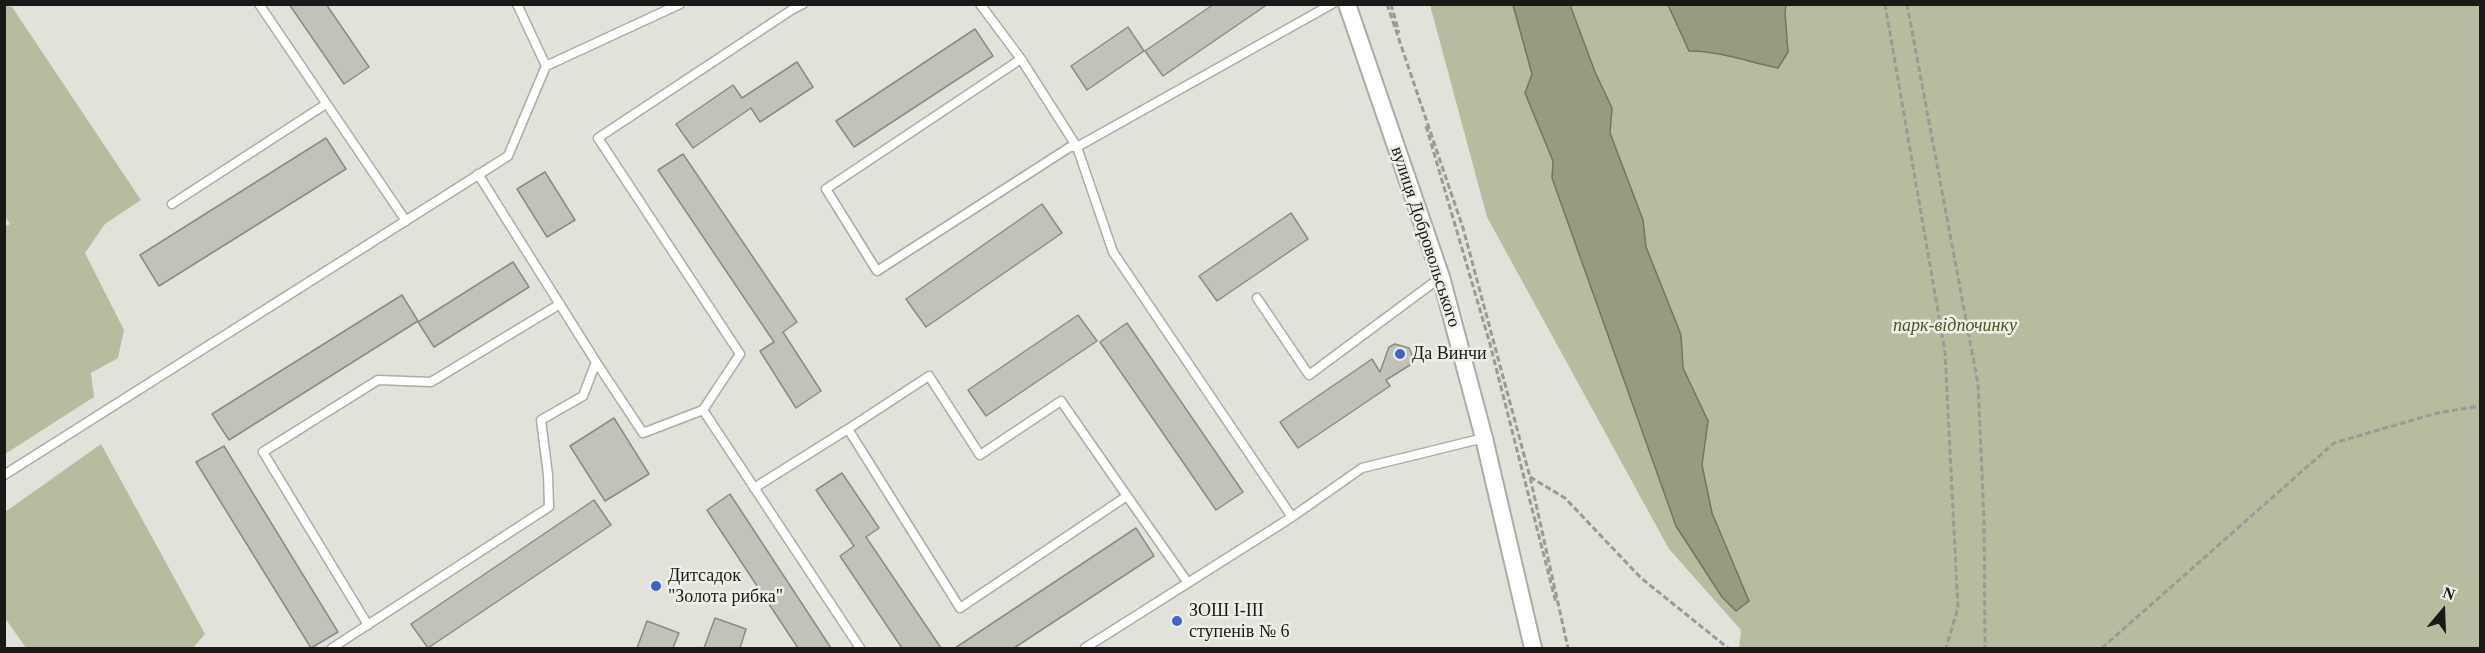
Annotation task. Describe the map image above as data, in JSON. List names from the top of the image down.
{
  "streets": {
    "street": ["вулиця Добровольського"]
  },
  "parks": ["парк-відпочинку"],
  "places": ["Да Винчи", "Дитсадок \"Золота рибка\"", "ЗОШ І-ІІІ ступенів № 6"],
  "north": "top"
}
